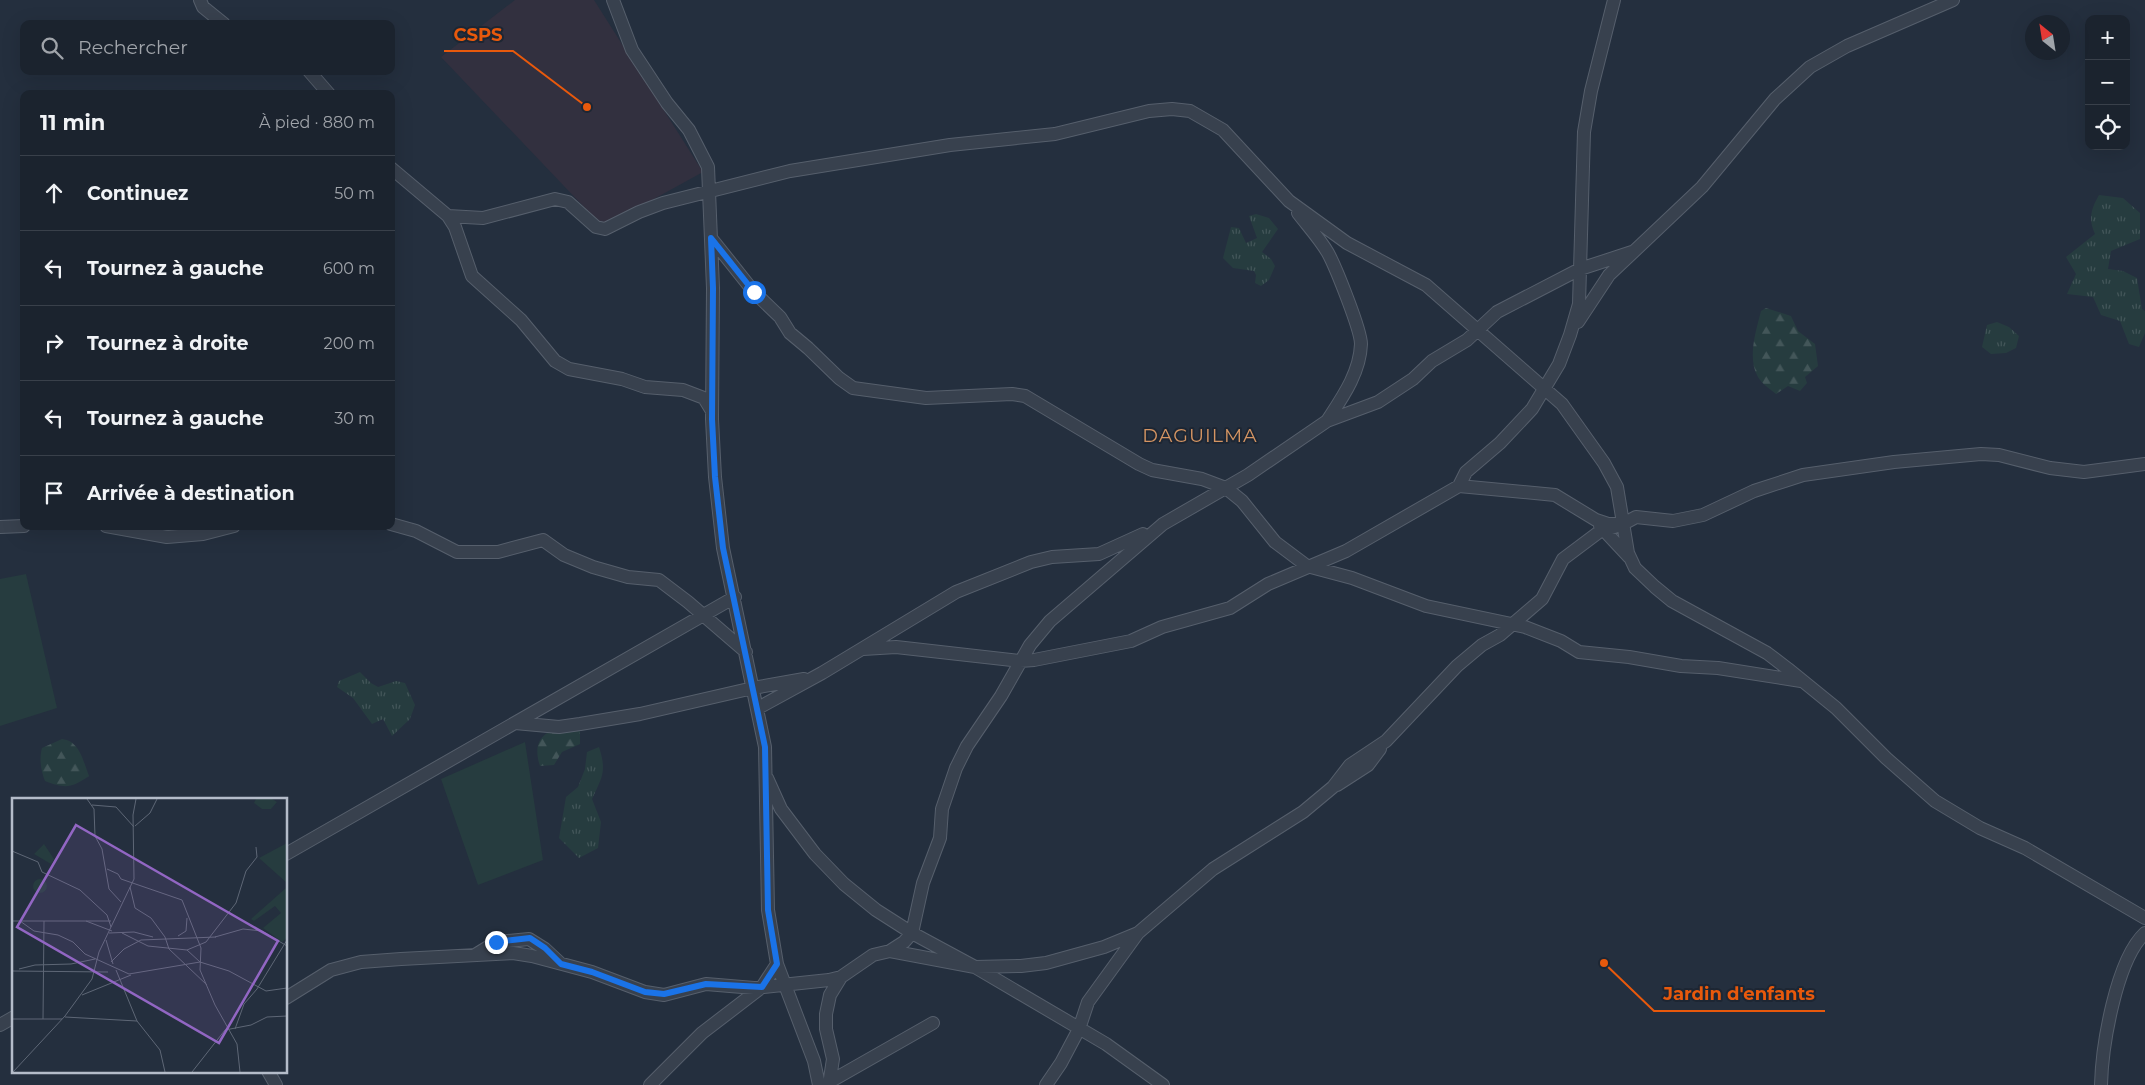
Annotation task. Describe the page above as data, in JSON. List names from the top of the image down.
{
  "districts": ["DAGUILMA"],
  "places": ["CSPS", "Jardin d'enfants"],
  "north": "top left",
  "page": {
    "map_buttons": ["+", "−"],
    "search": "Rechercher",
    "heading": ["11 min", "À pied · 880 m"],
    "list": [
      ["Continuez", "50 m"],
      ["Tournez à gauche", "600 m"],
      ["Tournez à droite", "200 m"],
      ["Tournez à gauche", "30 m"],
      "Arrivée à destination"
    ]
  }
}
